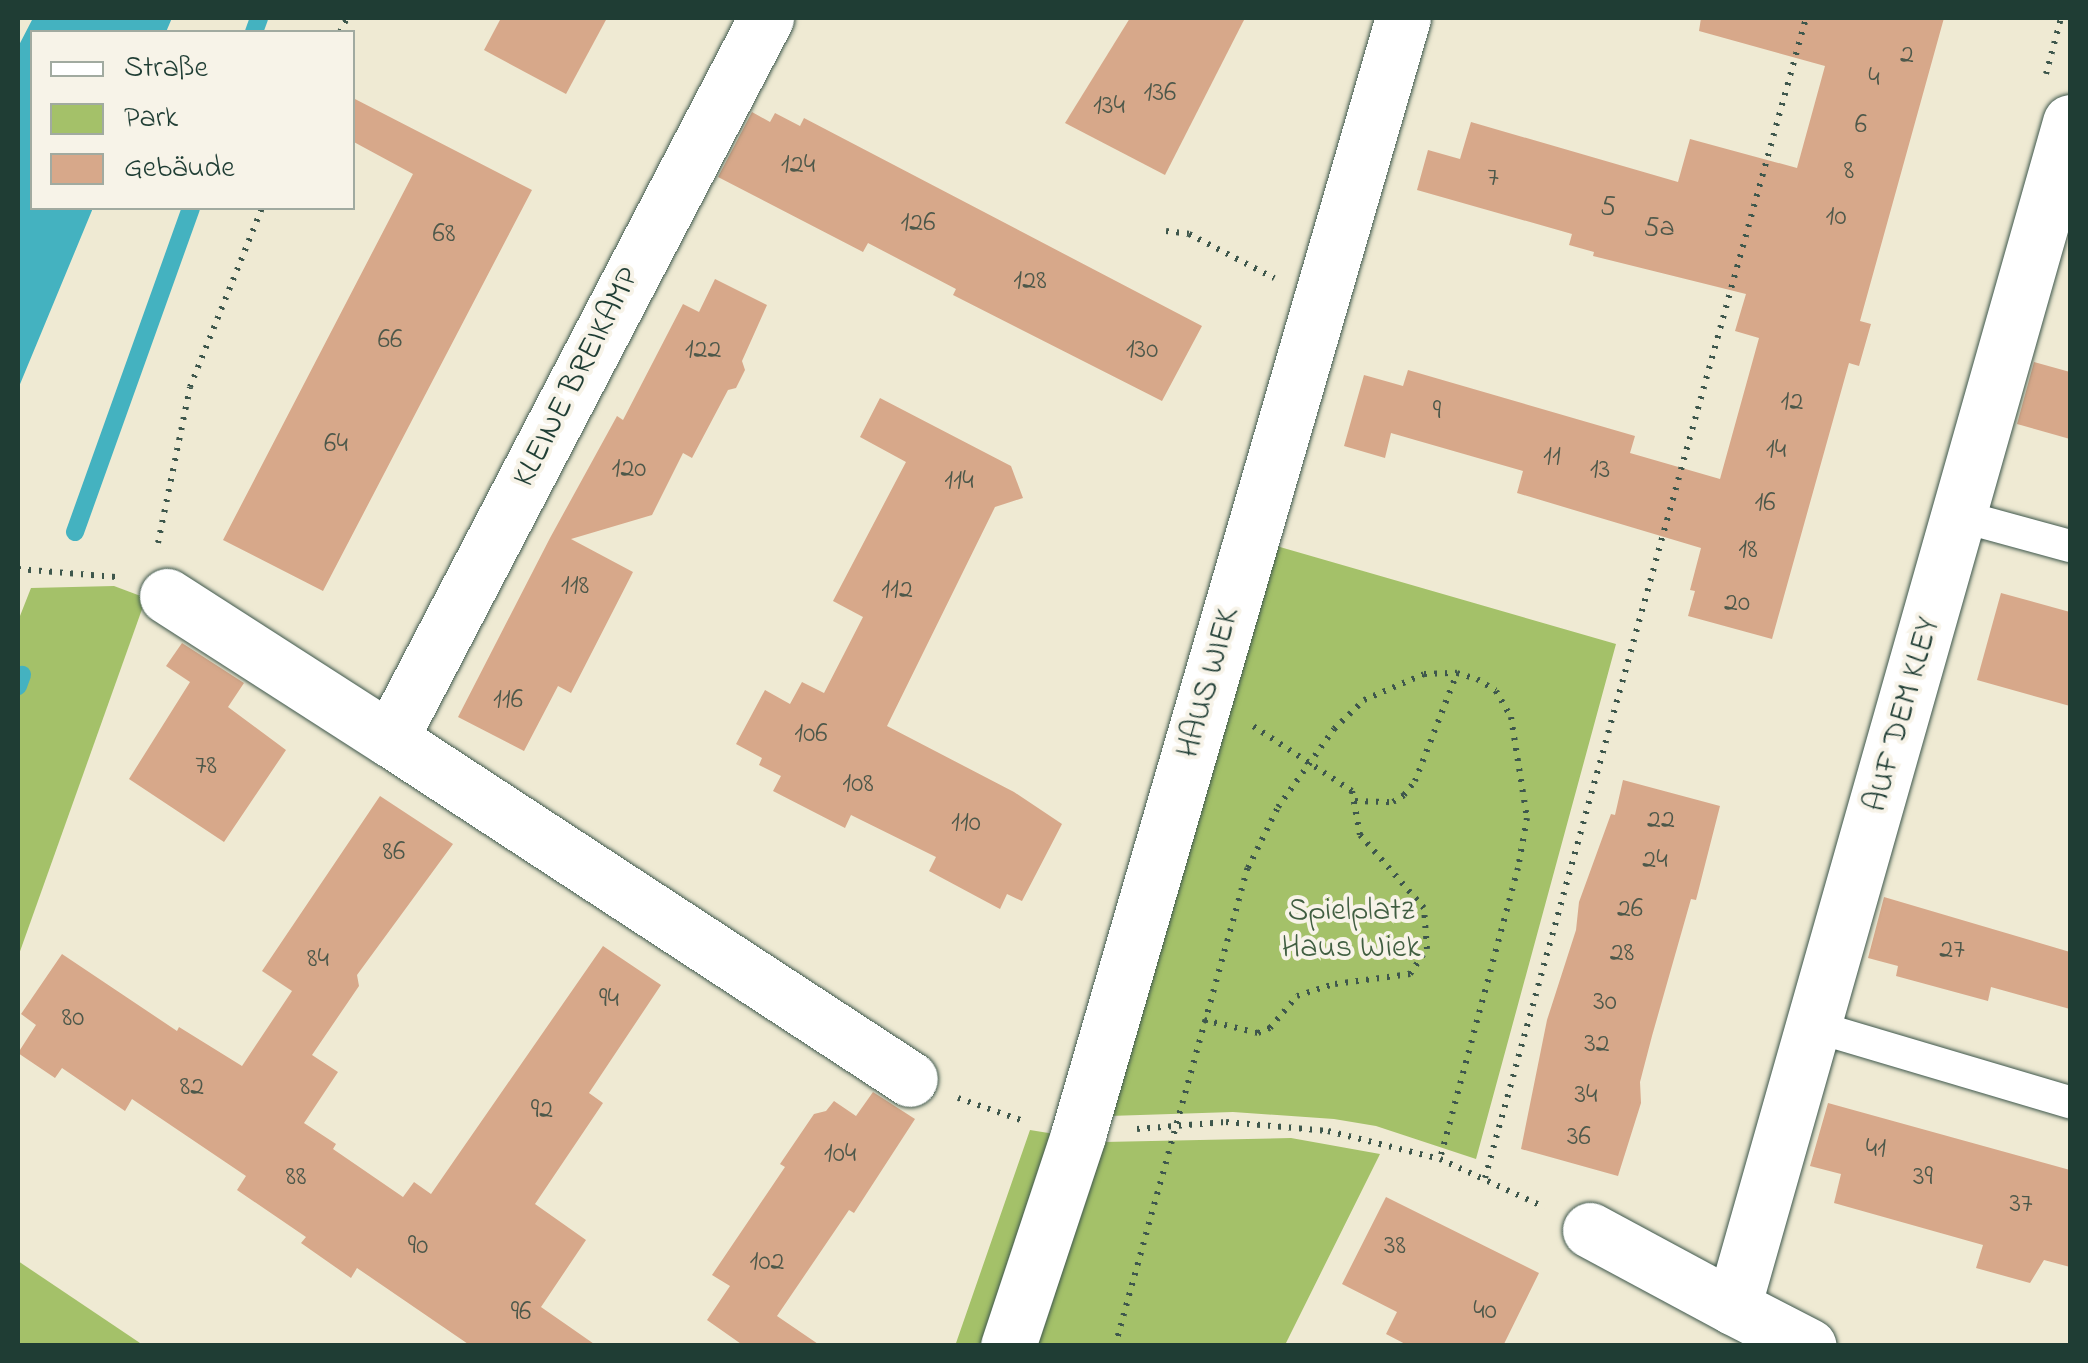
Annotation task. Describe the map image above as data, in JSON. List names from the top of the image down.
{
  "streets": {
    "street": ["KLEINE BREIKAMP", "HAUS WIEK", "AUF DEM KLEY"]
  },
  "parks": ["Spielplatz Haus Wiek"],
  "house_numbers": [
    "2",
    "4",
    "136",
    "134",
    "6",
    "124",
    "8",
    "7",
    "5",
    "10",
    "126",
    "5a",
    "68",
    "128",
    "66",
    "122",
    "130",
    "12",
    "9",
    "64",
    "14",
    "11",
    "120",
    "13",
    "114",
    "16",
    "18",
    "118",
    "112",
    "20",
    "116",
    "106",
    "78",
    "108",
    "22",
    "110",
    "86",
    "24",
    "26",
    "27",
    "28",
    "84",
    "94",
    "30",
    "80",
    "32",
    "82",
    "34",
    "92",
    "36",
    "41",
    "104",
    "88",
    "39",
    "37",
    "90",
    "38",
    "102",
    "40",
    "96"
  ],
  "legend": ["Straße", "Park", "Gebäude"]
}
